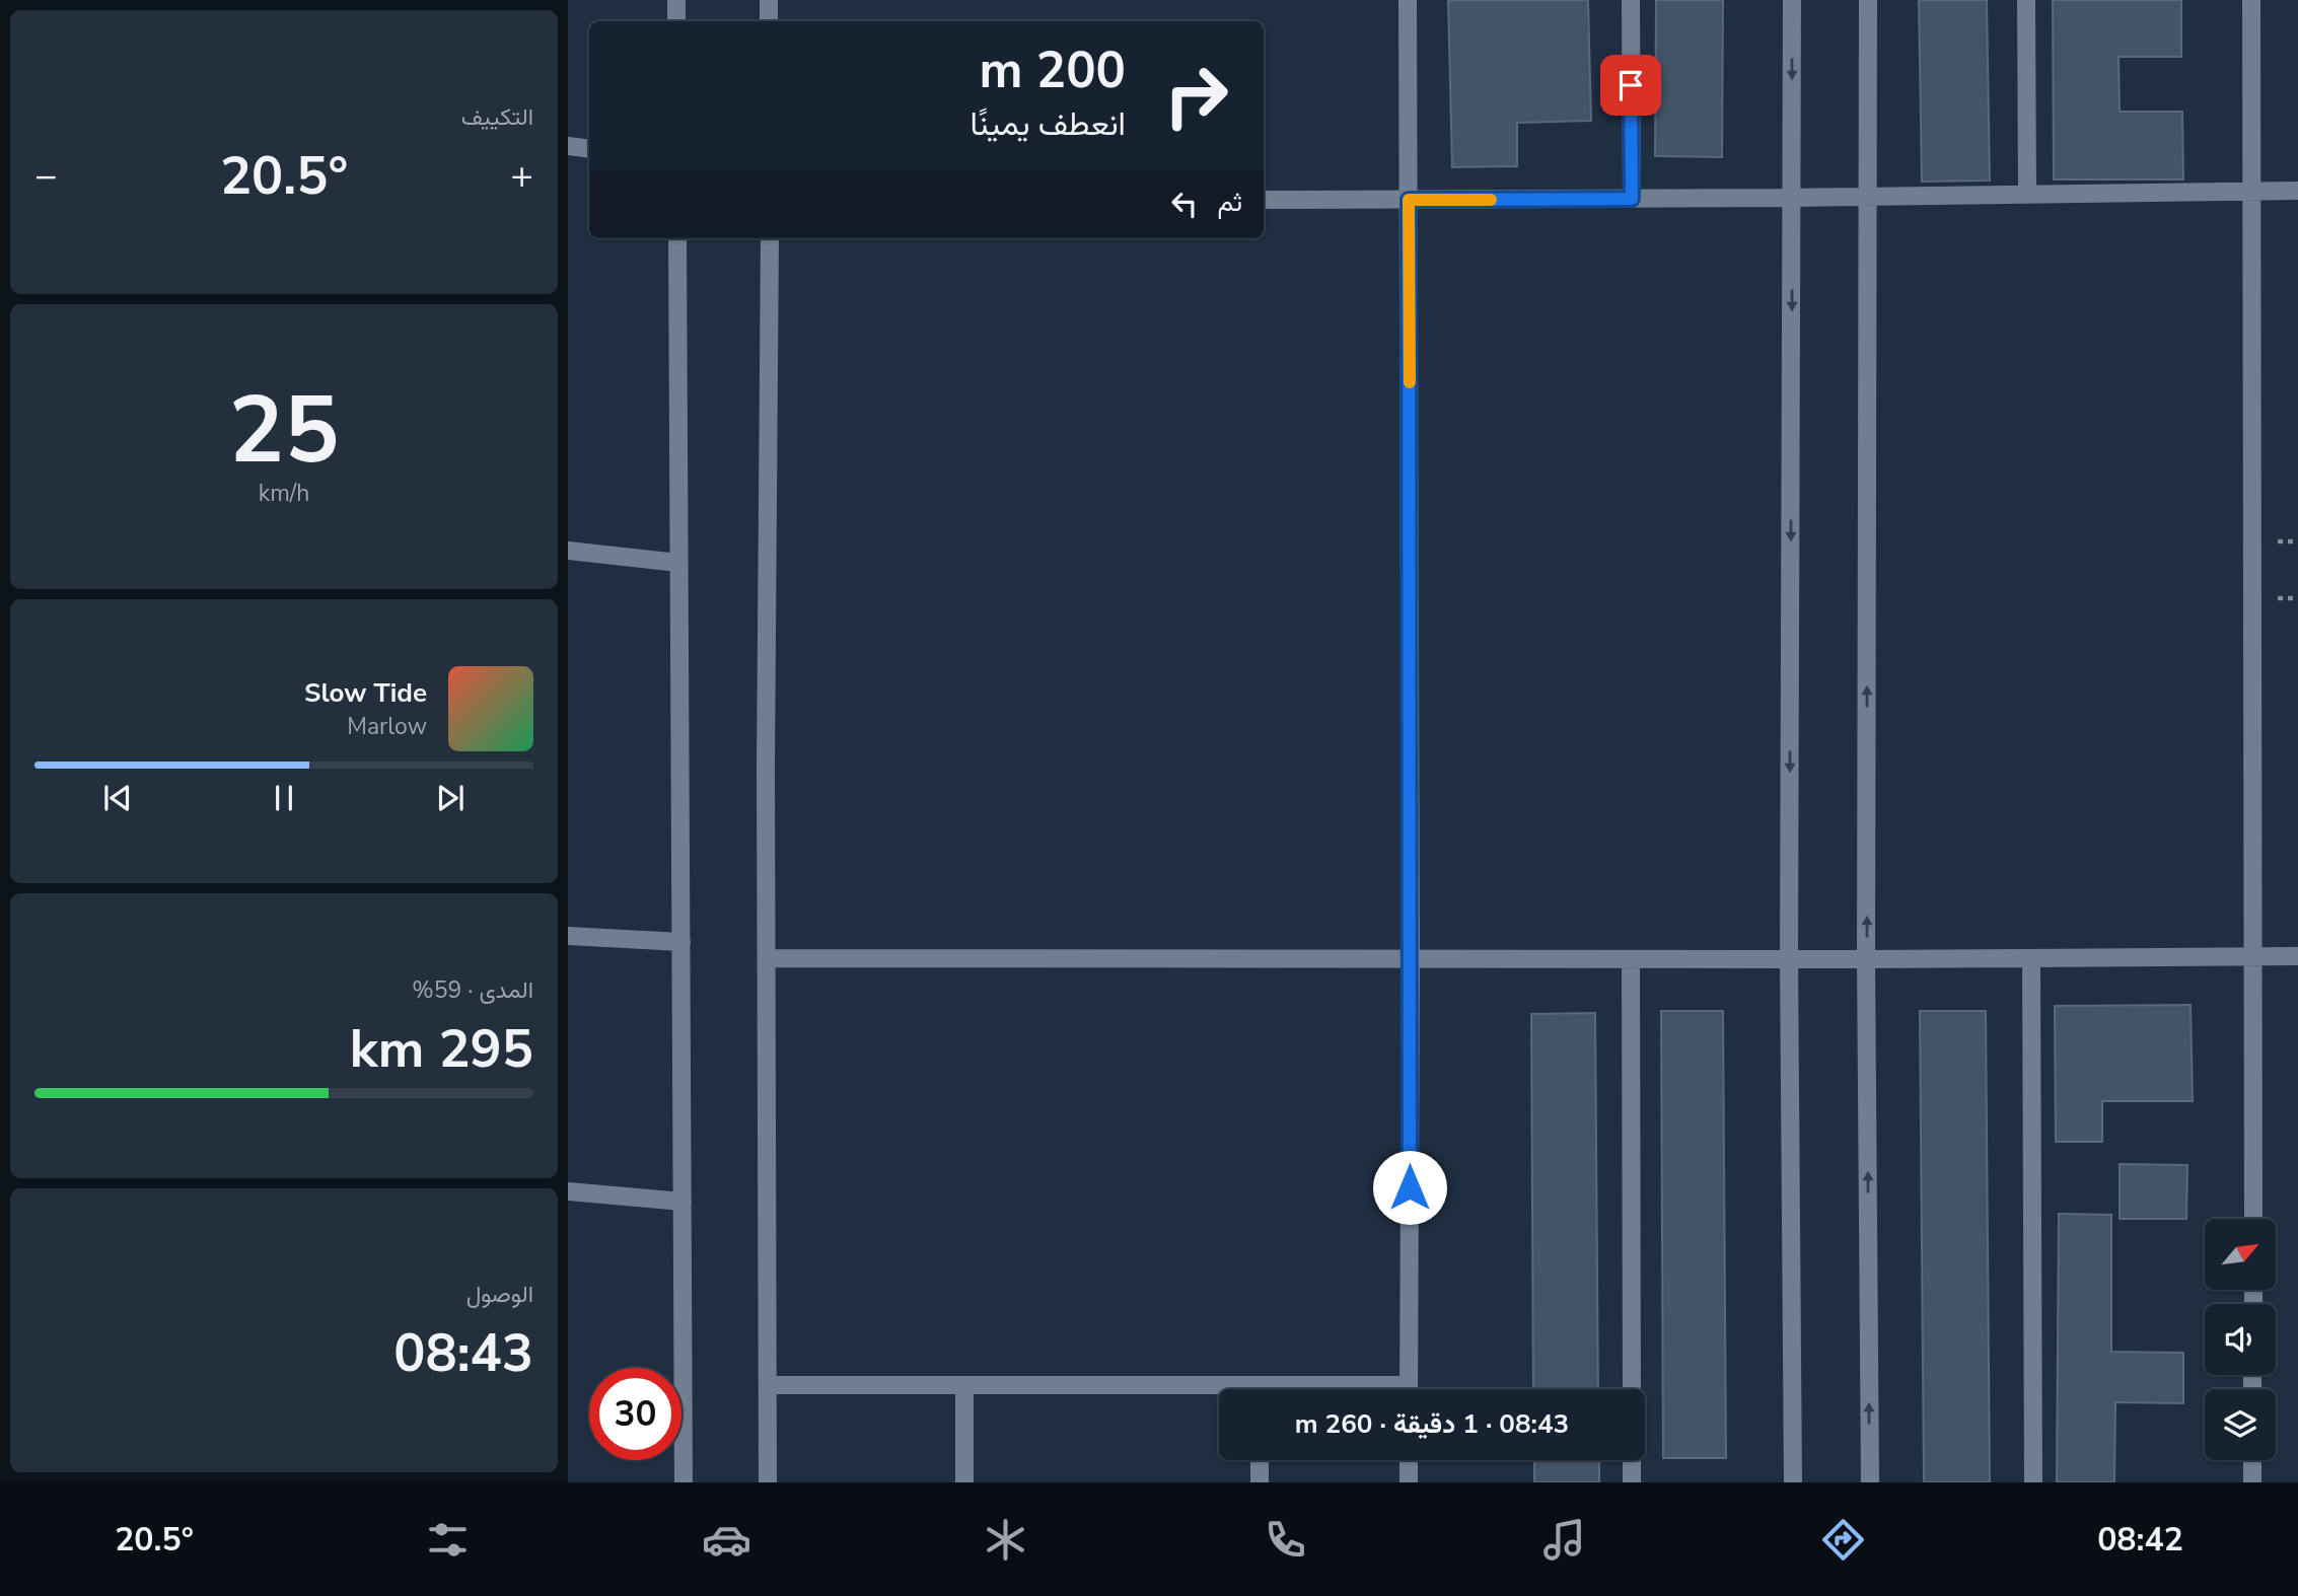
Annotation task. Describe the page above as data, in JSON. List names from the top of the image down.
{
  "north": "top right",
  "page": {
    "tile": [
      "التكييف",
      ["25", "km/h"],
      ["المدى · 59%", "295 km"],
      ["الوصول", "08:43"]
    ],
    "turn": ["200 m", "انعطف يمينًا"],
    "heat": ["−", "20.5°", "+"],
    "then": "ثم",
    "song": ["Slow Tide", "Marlow"],
    "limit": "30",
    "trip": "08:43 · 1 دقيقة · 260 m",
    "tabs": ["08:42", "20.5°"]
  }
}
